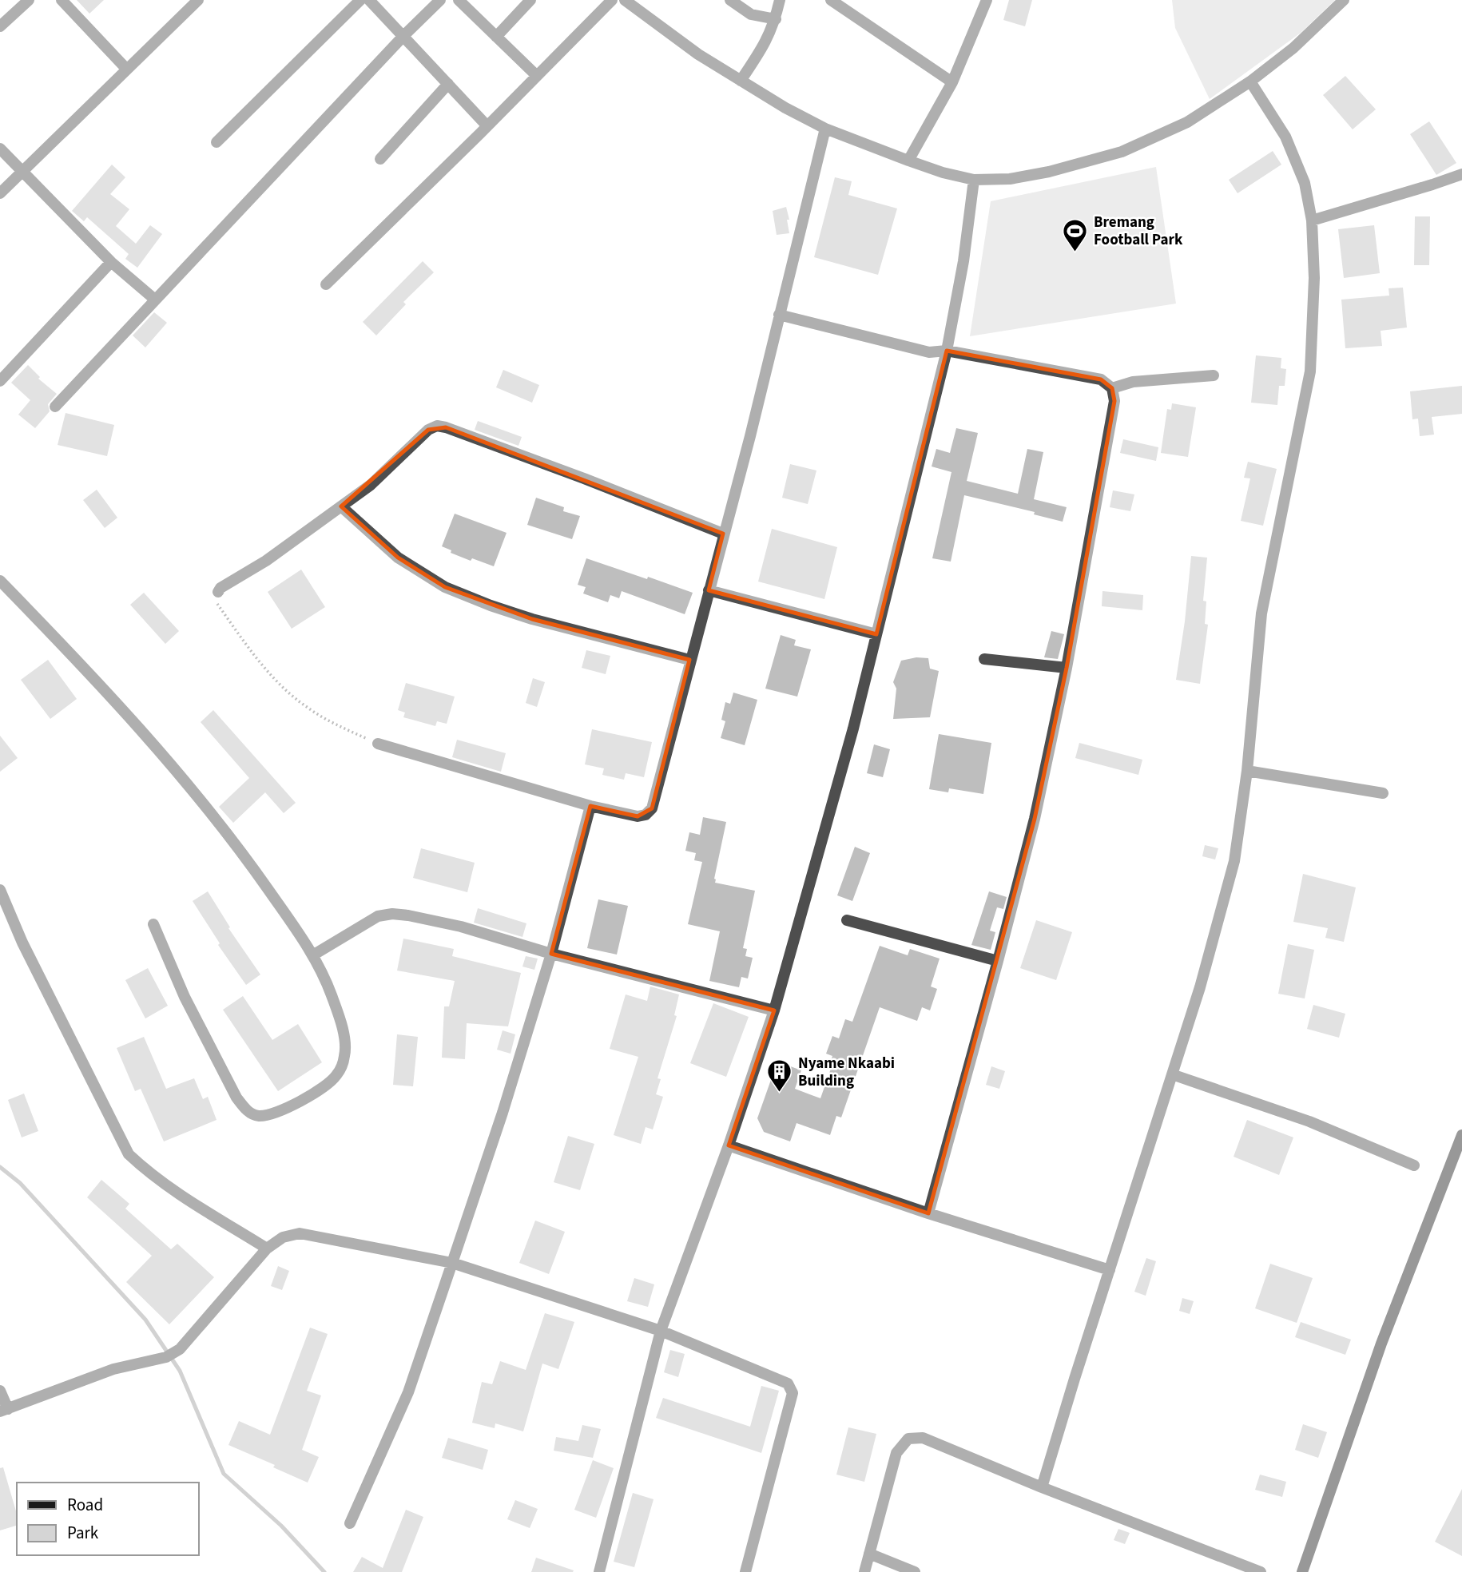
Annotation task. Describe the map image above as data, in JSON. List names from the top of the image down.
{
  "places": {
    "sports": ["Bremang Football Park"],
    "building": ["Nyame Nkaabi Building"]
  },
  "legend": ["Road", "Park"]
}
